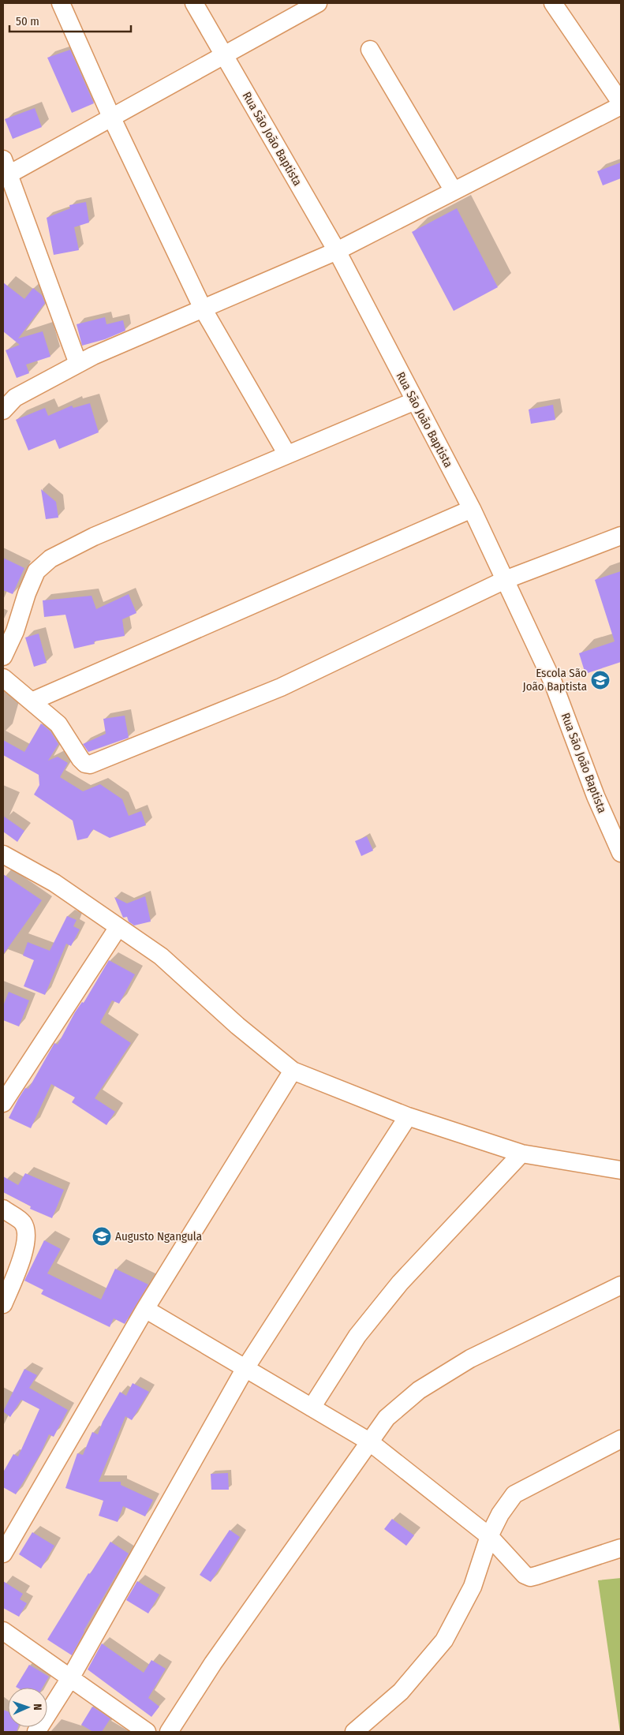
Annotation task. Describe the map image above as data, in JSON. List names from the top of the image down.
{
  "streets": {
    "street": ["Rua São João Baptista"]
  },
  "places": {
    "school or university": ["Escola São João Baptista", "Augusto Ngangula"]
  },
  "scale_bar": "50 m",
  "north": "right"
}
